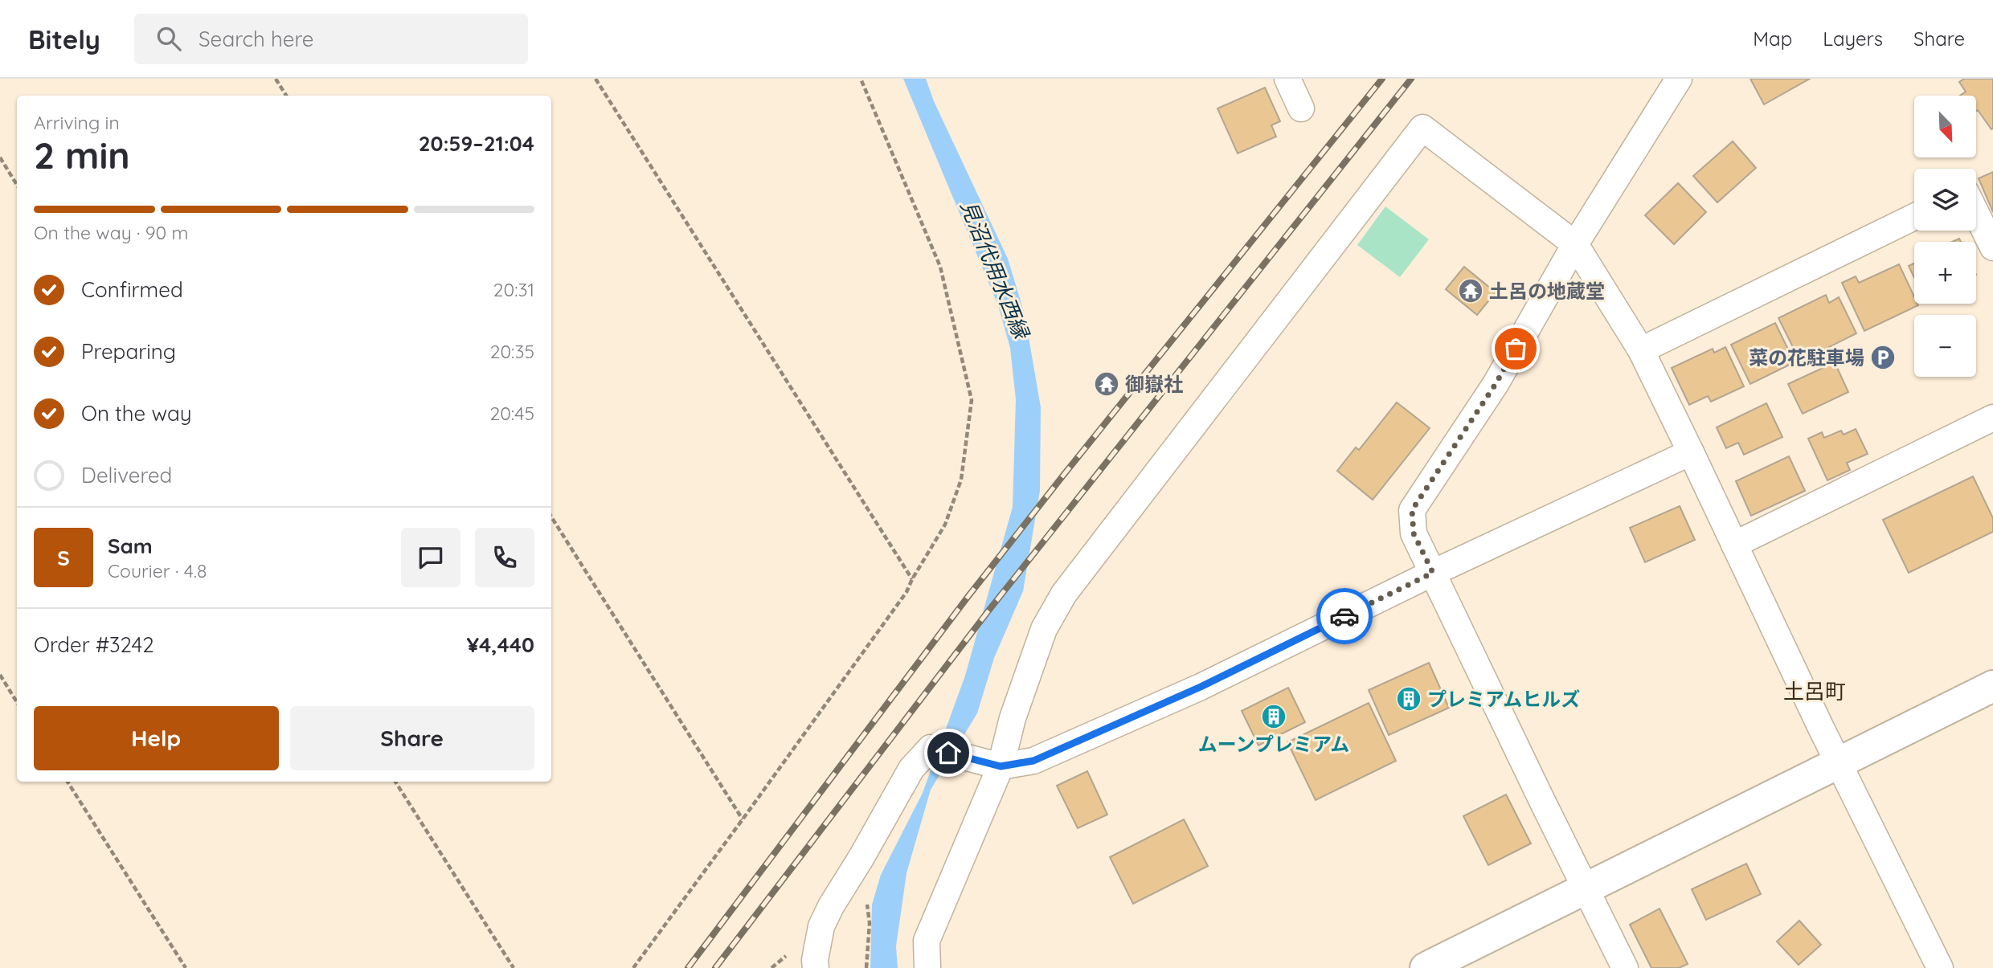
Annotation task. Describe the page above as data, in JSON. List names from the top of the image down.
{
  "districts": ["土呂町"],
  "water": ["見沼代用水西縁"],
  "places": {
    "temple": ["土呂の地蔵堂", "御嶽社"],
    "parking": ["菜の花駐車場"],
    "building": ["プレミアムヒルズ", "ムーンプレミアム"]
  },
  "north": "bottom right",
  "page": {
    "header": "Bitely",
    "search": "Search here",
    "nav": ["Map", "Layers", "Share"],
    "map_buttons": ["+", "−"],
    "heading": ["2 min", "Arriving in", "20:59–21:04"],
    "panel": [
      "Sam",
      "Courier · 4.8",
      "Order #3242",
      "¥4,440"
    ],
    "bar": "On the way · 90 m",
    "list": [
      ["Confirmed", "20:31"],
      ["Preparing", "20:35"],
      ["On the way", "20:45"],
      "Delivered"
    ],
    "round": "S",
    "buttons": ["Help", "Share"]
  }
}
